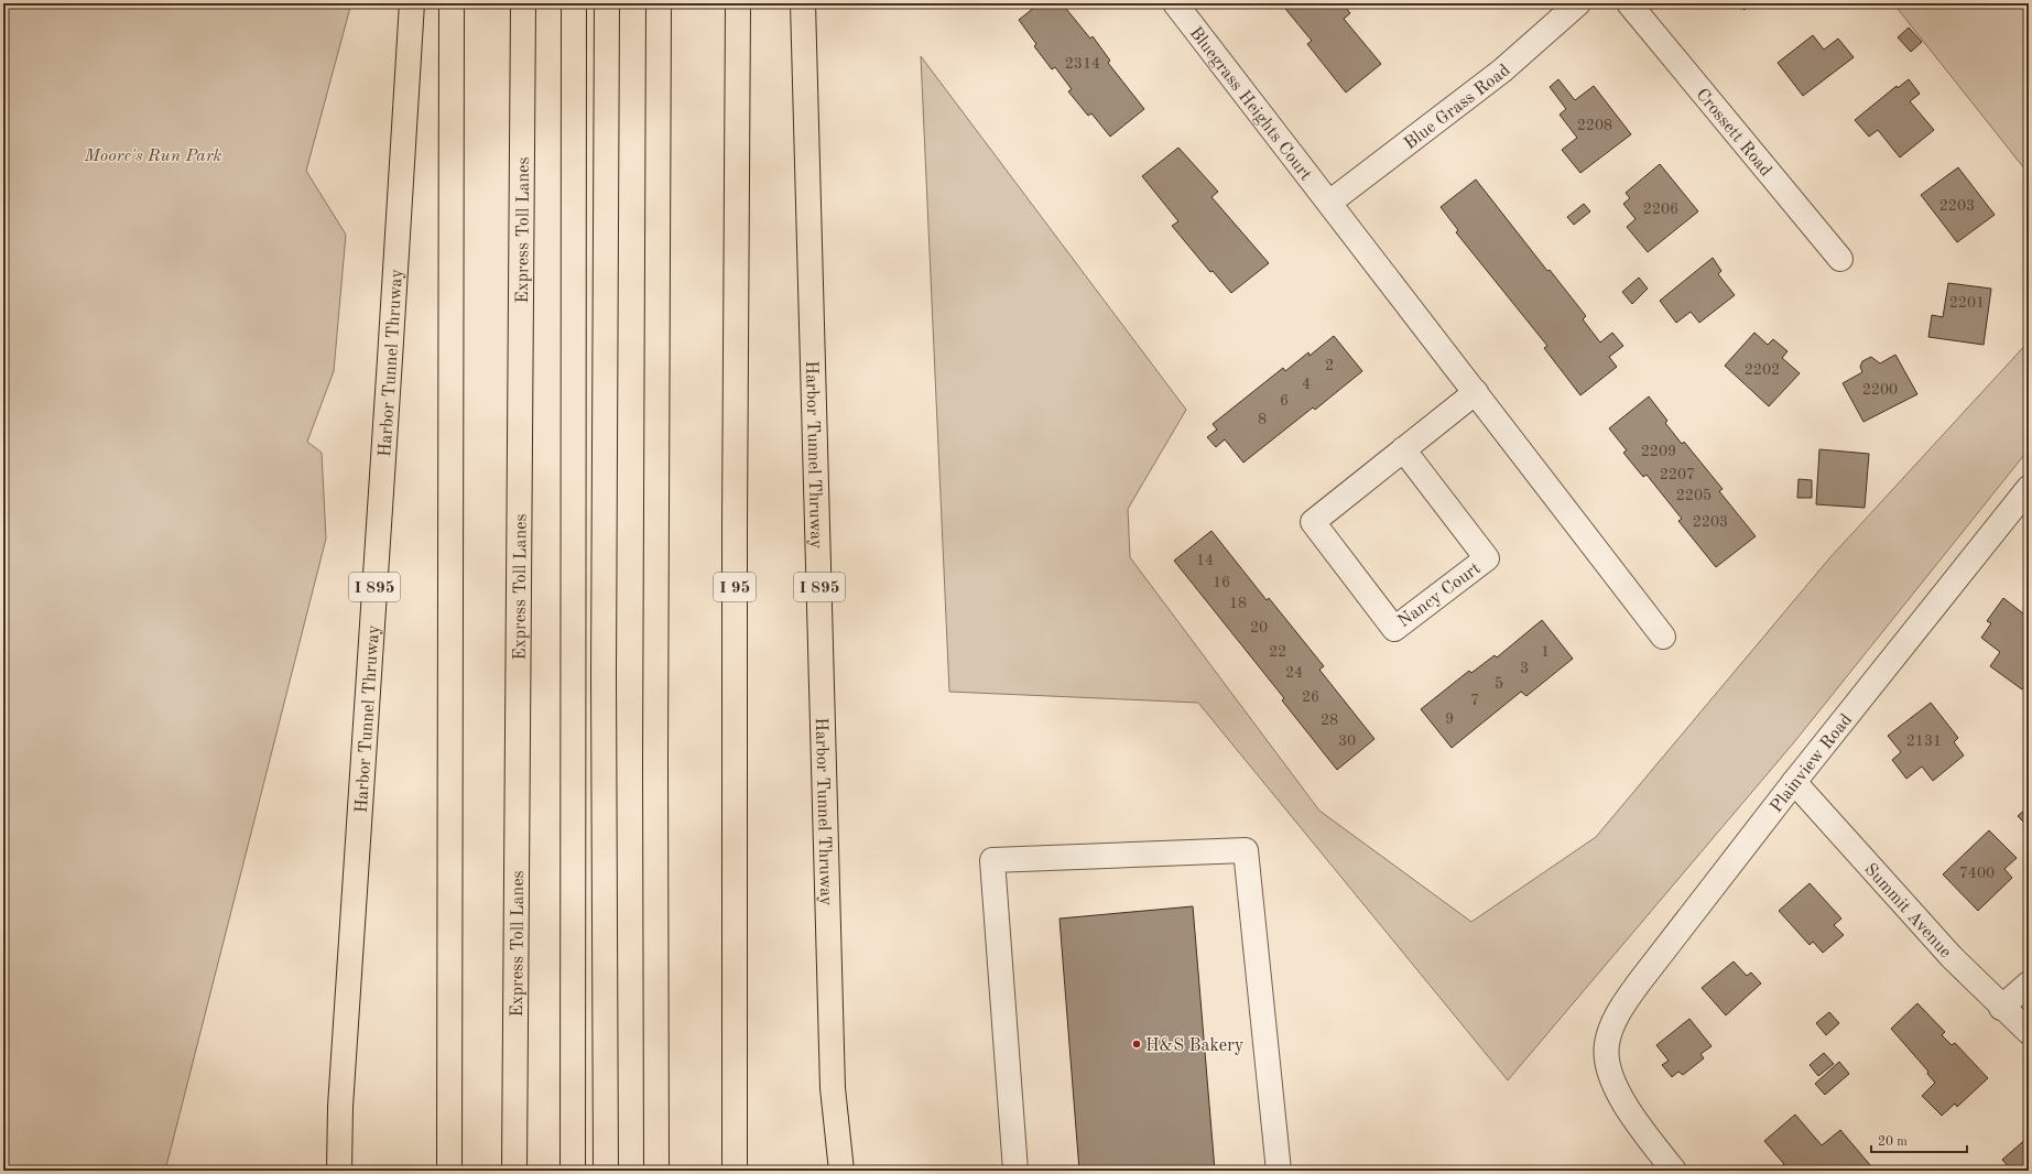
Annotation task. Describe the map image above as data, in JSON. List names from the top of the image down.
{
  "streets": {
    "highway": [
      "Express Toll Lanes",
      "Harbor Tunnel Thruway",
      "I 895",
      "I 95"
    ],
    "street": [
      "Bluegrass Heights Court",
      "Blue Grass Road",
      "Crossett Road",
      "Nancy Court",
      "Plainview Road",
      "Summit Avenue"
    ]
  },
  "crossings": [
    ["Bluegrass Heights Court", "Blue Grass Road"],
    ["Plainview Road", "Summit Avenue"]
  ],
  "parks": ["Moore's Run Park"],
  "places": ["H&S Bakery"],
  "house_numbers": [
    "2314",
    "2208",
    "2203",
    "2206",
    "2201",
    "2",
    "2202",
    "4",
    "2200",
    "6",
    "8",
    "2209",
    "2207",
    "2205",
    "2203",
    "14",
    "16",
    "18",
    "20",
    "22",
    "1",
    "3",
    "24",
    "5",
    "26",
    "7",
    "9",
    "28",
    "30",
    "2131",
    "7400"
  ],
  "scale_bar": "20 m"
}
